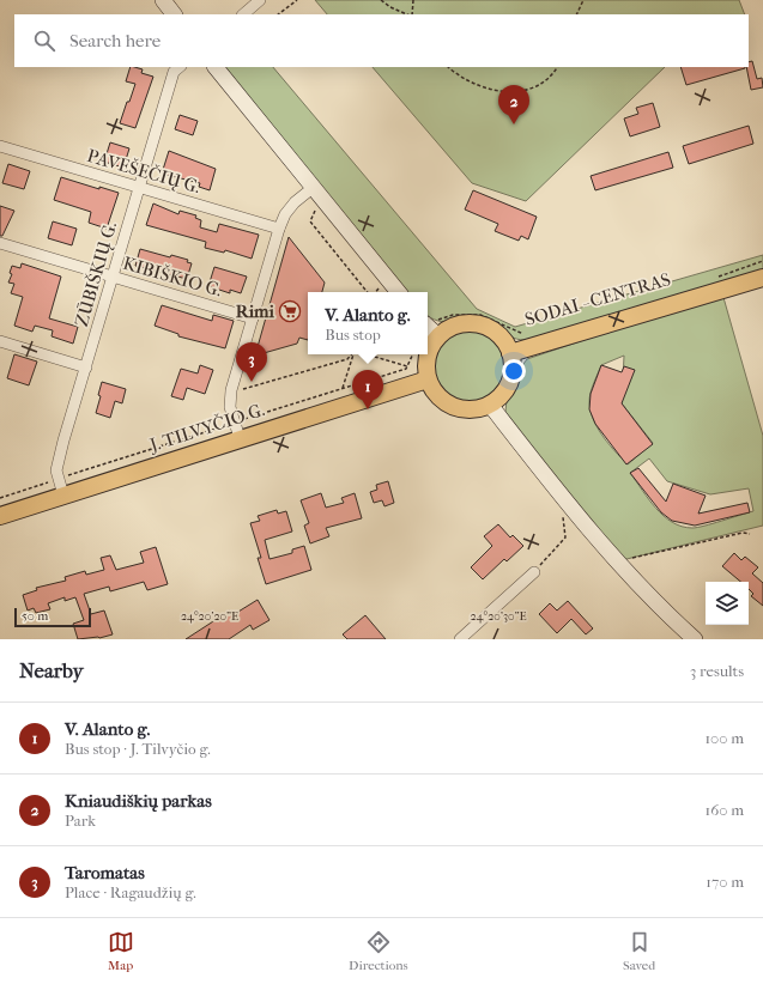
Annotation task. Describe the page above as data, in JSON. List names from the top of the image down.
{
  "streets": {
    "main road": ["J. TILVYČIO G."],
    "street": ["PAVEŠEČIŲ G.", "ZŪBIŠKIŲ G.", "KIBIŠKIO G."],
    "path": ["SODAI - CENTRAS"]
  },
  "crossings": [
    ["PAVEŠEČIŲ G.", "ZŪBIŠKIŲ G."],
    ["ZŪBIŠKIŲ G.", "KIBIŠKIO G."],
    ["ZŪBIŠKIŲ G.", "J. TILVYČIO G."]
  ],
  "places": {
    "supermarket": ["Rimi"]
  },
  "scale_bar": "50 m",
  "page": {
    "search": "Search here",
    "pins": ["2", "3", "1"],
    "popup": ["V. Alanto g.", "Bus stop"],
    "scale": "50 m",
    "heading": ["Nearby", "3 results"],
    "list": [
      {
        "mark": "1",
        "name": "V. Alanto g.",
        "note": "Bus stop · J. Tilvyčio g.",
        "value": "100 m"
      },
      {
        "mark": "2",
        "name": "Kniaudiškių parkas",
        "note": "Park",
        "value": "160 m"
      },
      {
        "mark": "3",
        "name": "Taromatas",
        "note": "Place · Ragaudžių g.",
        "value": "170 m"
      }
    ],
    "nav": ["Map", "Directions", "Saved"]
  },
  "coordinates": ["24°20'20\"E", "24°20'30\"E"]
}
